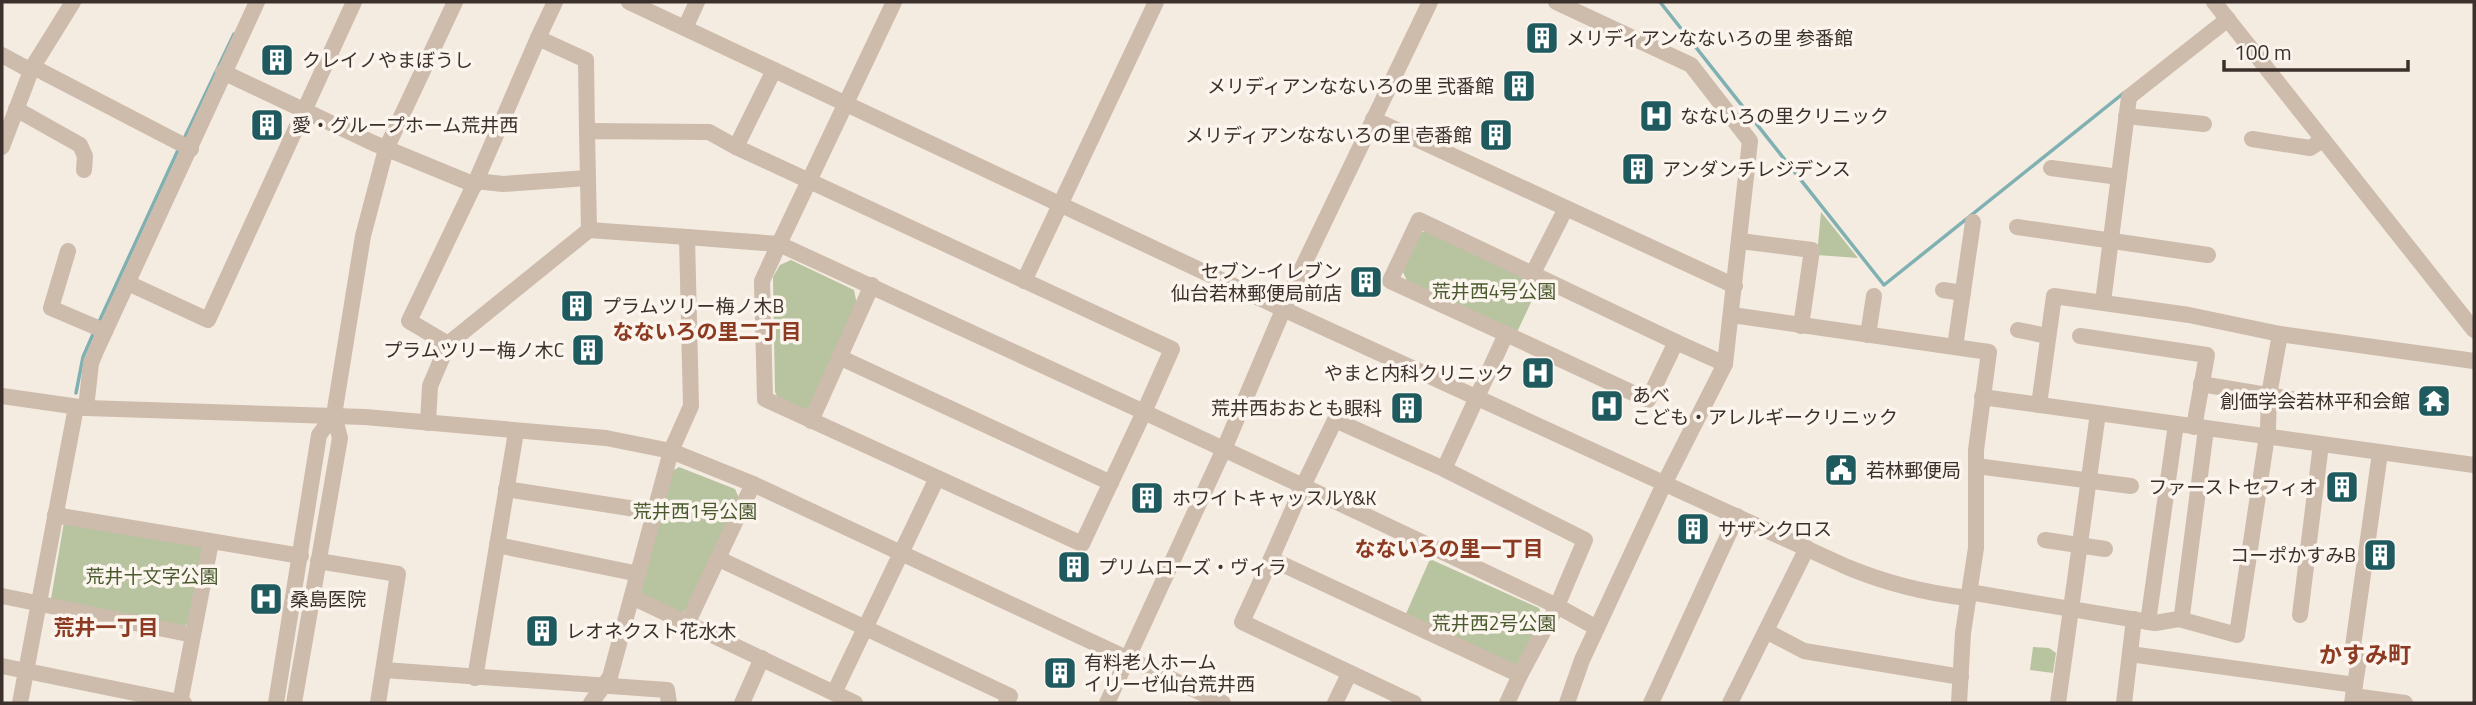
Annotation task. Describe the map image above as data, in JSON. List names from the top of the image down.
{
  "districts": [
    "なないろの里二丁目",
    "なないろの里一丁目",
    "荒井一丁目",
    "かすみ町"
  ],
  "parks": [
    "荒井西4号公園",
    "荒井西1号公園",
    "荒井十文字公園",
    "荒井西2号公園"
  ],
  "places": {
    "building": [
      "メリディアンなないろの里 参番館",
      "クレイノやまぼうし",
      "メリディアンなないろの里 弐番館",
      "愛・グループホーム荒井西",
      "メリディアンなないろの里 壱番館",
      "アンダンチレジデンス",
      "セブン-イレブン 仙台若林郵便局前店",
      "プラムツリー梅ノ木B",
      "プラムツリー梅ノ木C",
      "荒井西おおとも眼科",
      "ファーストセフィオ",
      "ホワイトキャッスルY&K",
      "サザンクロス",
      "コーポかすみB",
      "プリムローズ・ヴィラ",
      "レオネクスト花水木",
      "有料老人ホーム イリーゼ仙台荒井西"
    ],
    "hospital": [
      "なないろの里クリニック",
      "やまと内科クリニック",
      "あべ こども・アレルギークリニック",
      "桑島医院"
    ],
    "temple": ["創価学会若林平和会館"],
    "public building": ["若林郵便局"]
  },
  "scale_bar": "100 m"
}
